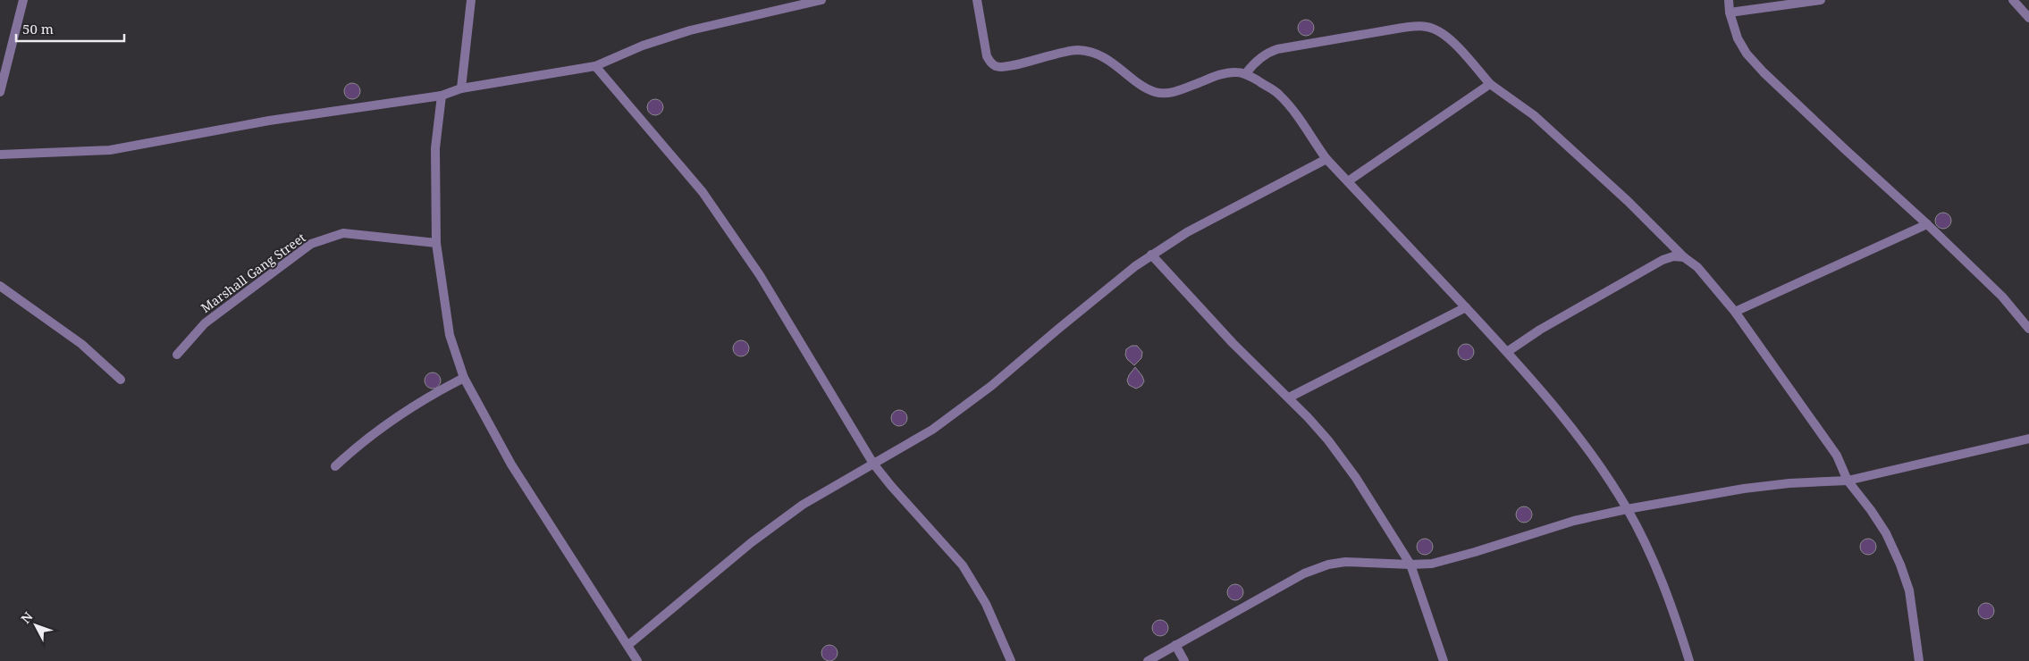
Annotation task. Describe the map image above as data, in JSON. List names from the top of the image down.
{
  "streets": {
    "street": ["Marshall Gang Street"]
  },
  "scale_bar": "50 m",
  "north": "top left"
}
